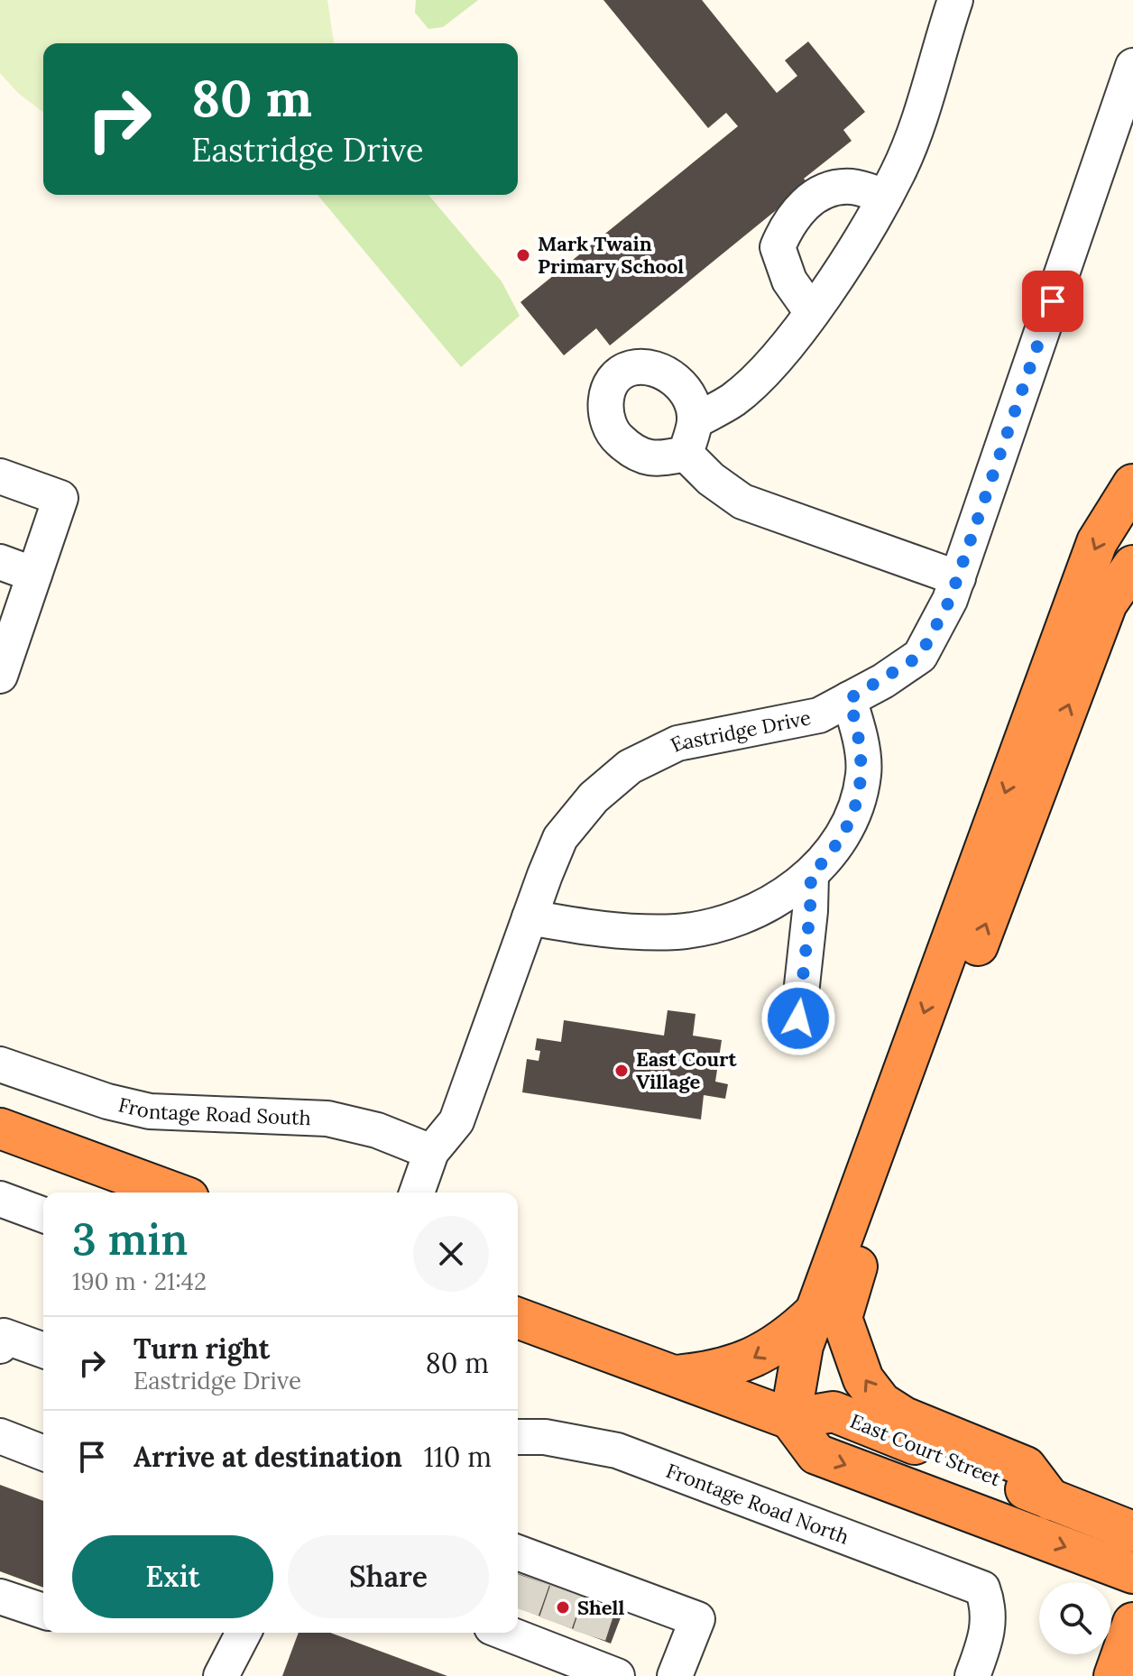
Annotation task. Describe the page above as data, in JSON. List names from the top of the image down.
{
  "streets": {
    "highway": ["East Court Street"],
    "street": ["Eastridge Drive", "Frontage Road South", "Frontage Road North"]
  },
  "crossings": [
    ["Eastridge Drive", "Frontage Road South"]
  ],
  "places": ["Mark Twain Primary School", "East Court Village", "Shell"],
  "page": {
    "turn": ["80 m", "Eastridge Drive"],
    "heading": ["3 min", "190 m · 21:42"],
    "list": [
      {
        "name": "Turn right",
        "note": "Eastridge Drive",
        "value": "80 m"
      },
      {
        "name": "Arrive at destination",
        "value": "110 m"
      }
    ],
    "buttons": ["Exit", "Share"]
  }
}
